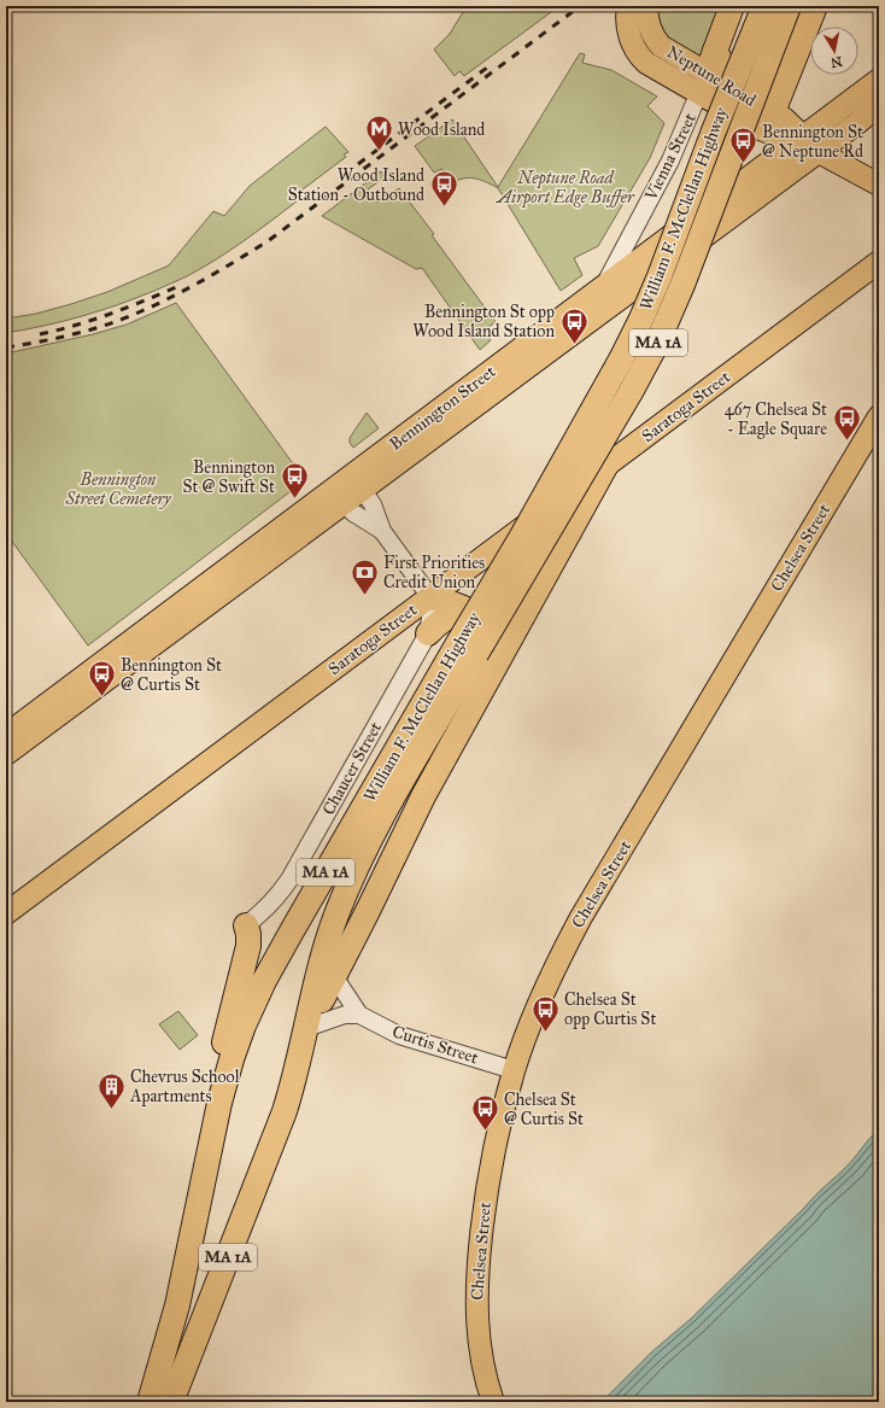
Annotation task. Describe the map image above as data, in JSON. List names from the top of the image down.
{
  "streets": {
    "highway": ["William F. McClellan Highway", "MA 1A"],
    "main road": [
      "Neptune Road",
      "Saratoga Street",
      "Bennington Street",
      "Chelsea Street"
    ],
    "street": ["Vienna Street", "Chaucer Street", "Curtis Street"]
  },
  "crossings": [
    ["Neptune Road", "Vienna Street"],
    ["Neptune Road", "Bennington Street"],
    ["Vienna Street", "Bennington Street"],
    ["William F. McClellan Highway", "Curtis Street"],
    ["Saratoga Street", "Chaucer Street"],
    ["Chelsea Street", "Curtis Street"]
  ],
  "parks": ["Neptune Road Airport Edge Buffer", "Bennington Street Cemetery"],
  "places": {
    "metro station": ["Wood Island"],
    "bus stop": [
      "Bennington St @ Neptune Rd",
      "Wood Island Station - Outbound",
      "Bennington St opp Wood Island Station",
      "467 Chelsea St - Eagle Square",
      "Bennington St @ Swift St",
      "Bennington St @ Curtis St",
      "Chelsea St opp Curtis St",
      "Chelsea St @ Curtis St"
    ],
    "bank": ["First Priorities Credit Union"],
    "building": ["Chevrus School Apartments"]
  },
  "north": "bottom"
}
